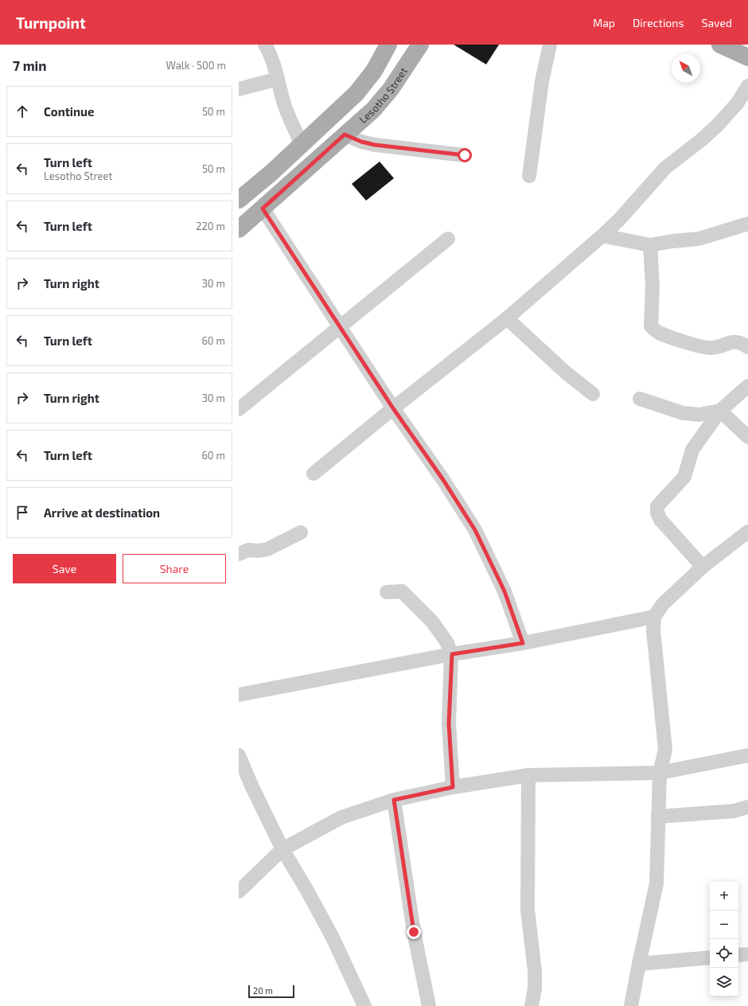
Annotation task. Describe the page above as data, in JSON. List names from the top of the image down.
{
  "streets": {
    "main road": ["Lesotho Street"]
  },
  "scale_bar": "20 m",
  "north": "top left",
  "page": {
    "header": "Turnpoint",
    "nav": ["Map", "Directions", "Saved"],
    "heading": ["7 min", "Walk · 500 m"],
    "list": [
      ["Continue", "50 m"],
      ["Turn left", "Lesotho Street", "50 m"],
      ["Turn left", "220 m"],
      ["Turn right", "30 m"],
      ["Turn left", "60 m"],
      ["Turn right", "30 m"],
      ["Turn left", "60 m"],
      "Arrive at destination"
    ],
    "buttons": ["Save", "Share"],
    "map_buttons": ["+", "−"],
    "scale": "20 m"
  }
}
